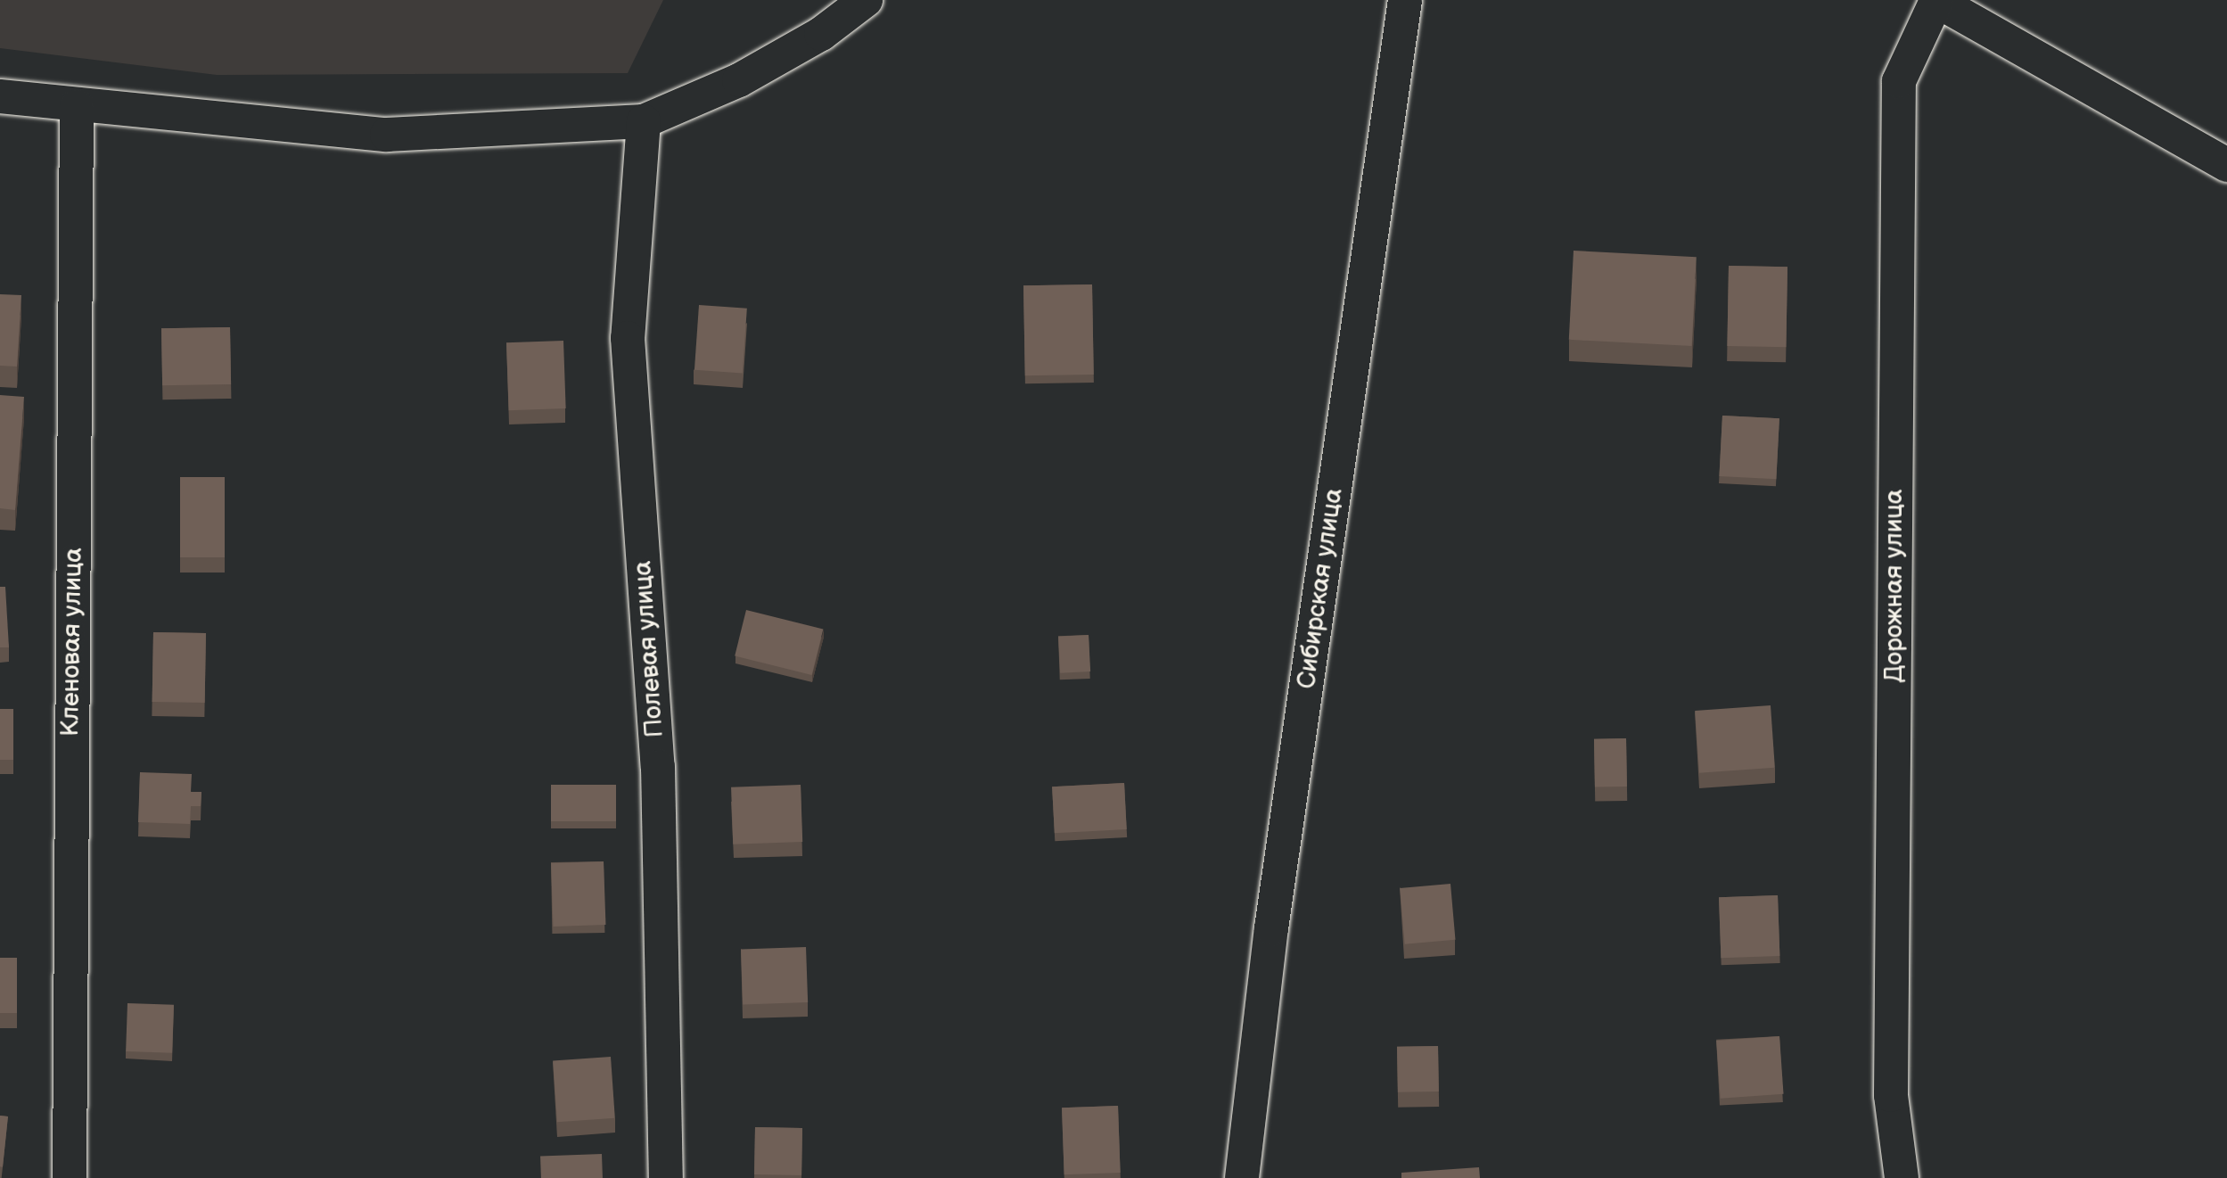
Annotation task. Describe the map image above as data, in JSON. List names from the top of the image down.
{
  "streets": {
    "street": [
      "Дорожная улица",
      "Сибирская улица",
      "Кленовая улица",
      "Полевая улица"
    ]
  }
}
